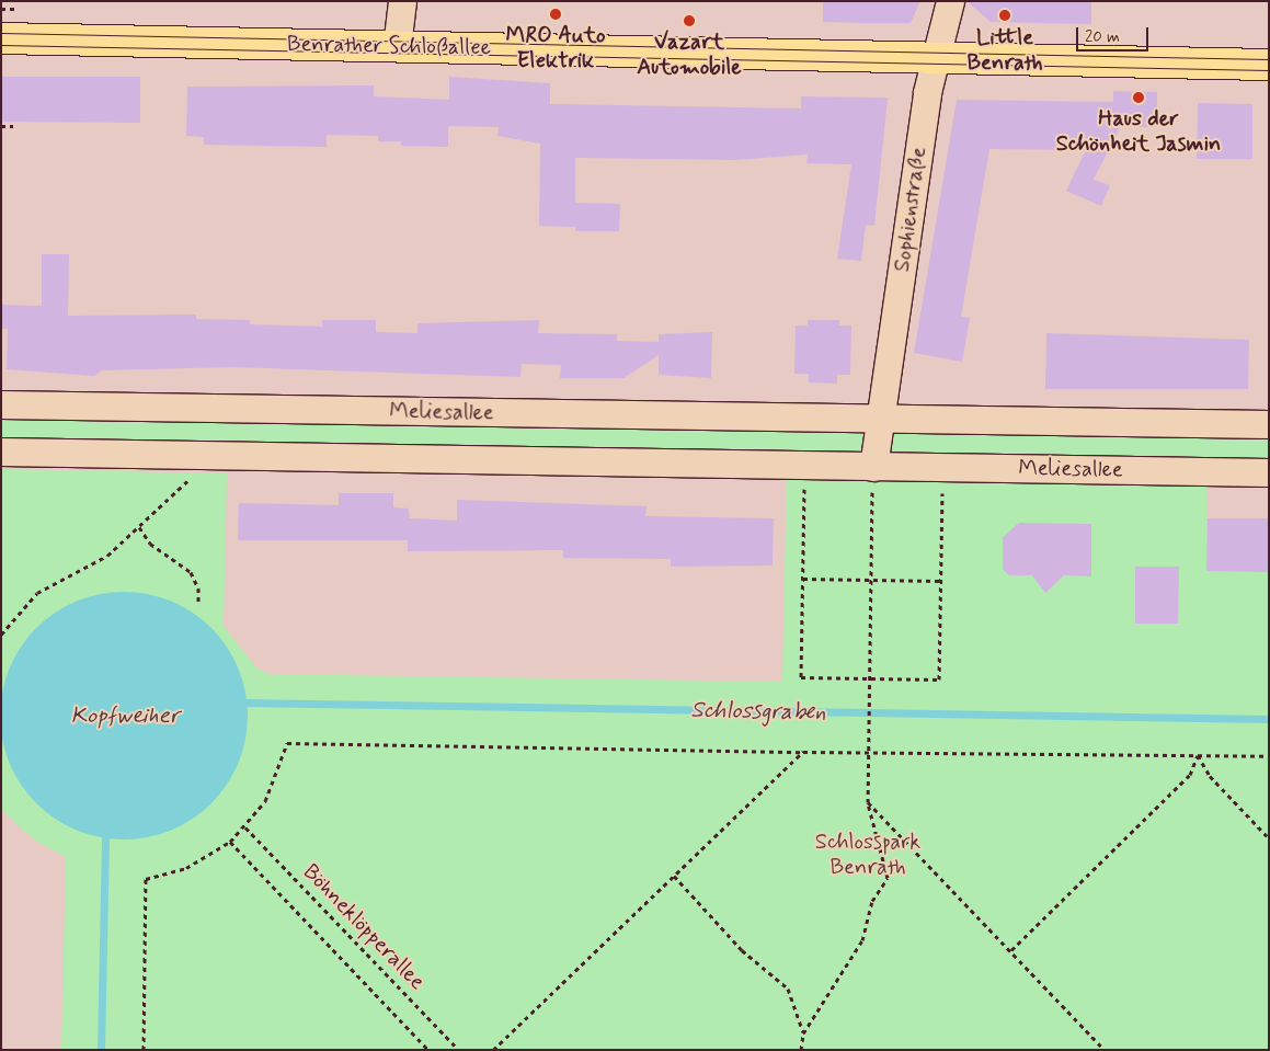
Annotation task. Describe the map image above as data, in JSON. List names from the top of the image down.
{
  "streets": {
    "main road": ["Benrather Schloßallee"],
    "street": ["Sophienstraße", "Meliesallee"],
    "path": ["Böhneklöpperallee"]
  },
  "crossings": [
    ["Benrather Schloßallee", "Sophienstraße"],
    ["Sophienstraße", "Meliesallee"]
  ],
  "water": ["Schlossgraben", "Kopfweiher"],
  "parks": ["Schlosspark Benrath"],
  "places": [
    "MRO Auto Elektrik",
    "Little Benrath",
    "Vazart Automobile",
    "Haus der Schönheit Jasmin"
  ],
  "scale_bar": "20 m"
}
